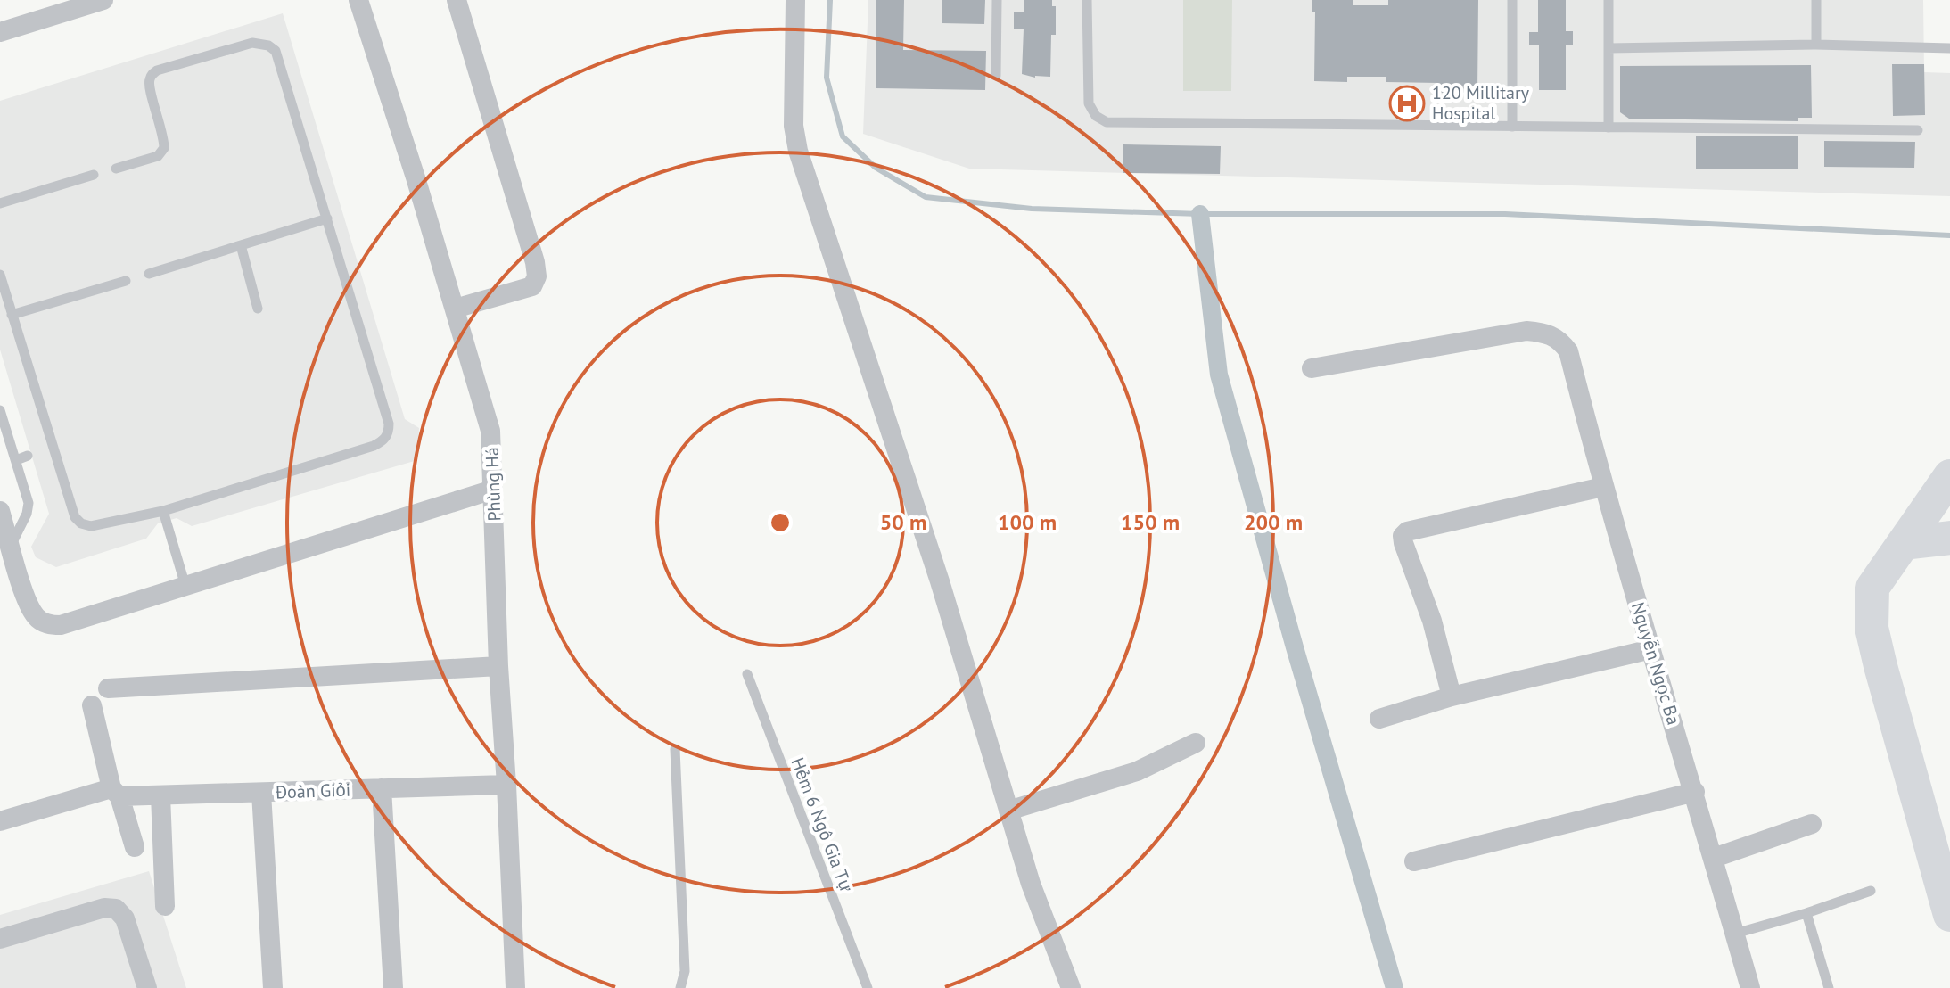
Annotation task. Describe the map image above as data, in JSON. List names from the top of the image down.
{
  "streets": {
    "street": ["Phùng Há", "Nguyễn Ngọc Ba", "Đoàn Giỏi"],
    "lane": ["Hẻm 6 Ngô Gia Tự"]
  },
  "crossings": [
    ["Phùng Há", "Đoàn Giỏi"]
  ],
  "places": {
    "hospital": ["120 Millitary Hospital"]
  },
  "rings": [
    "50 m",
    "100 m",
    "150 m",
    "200 m"
  ]
}
